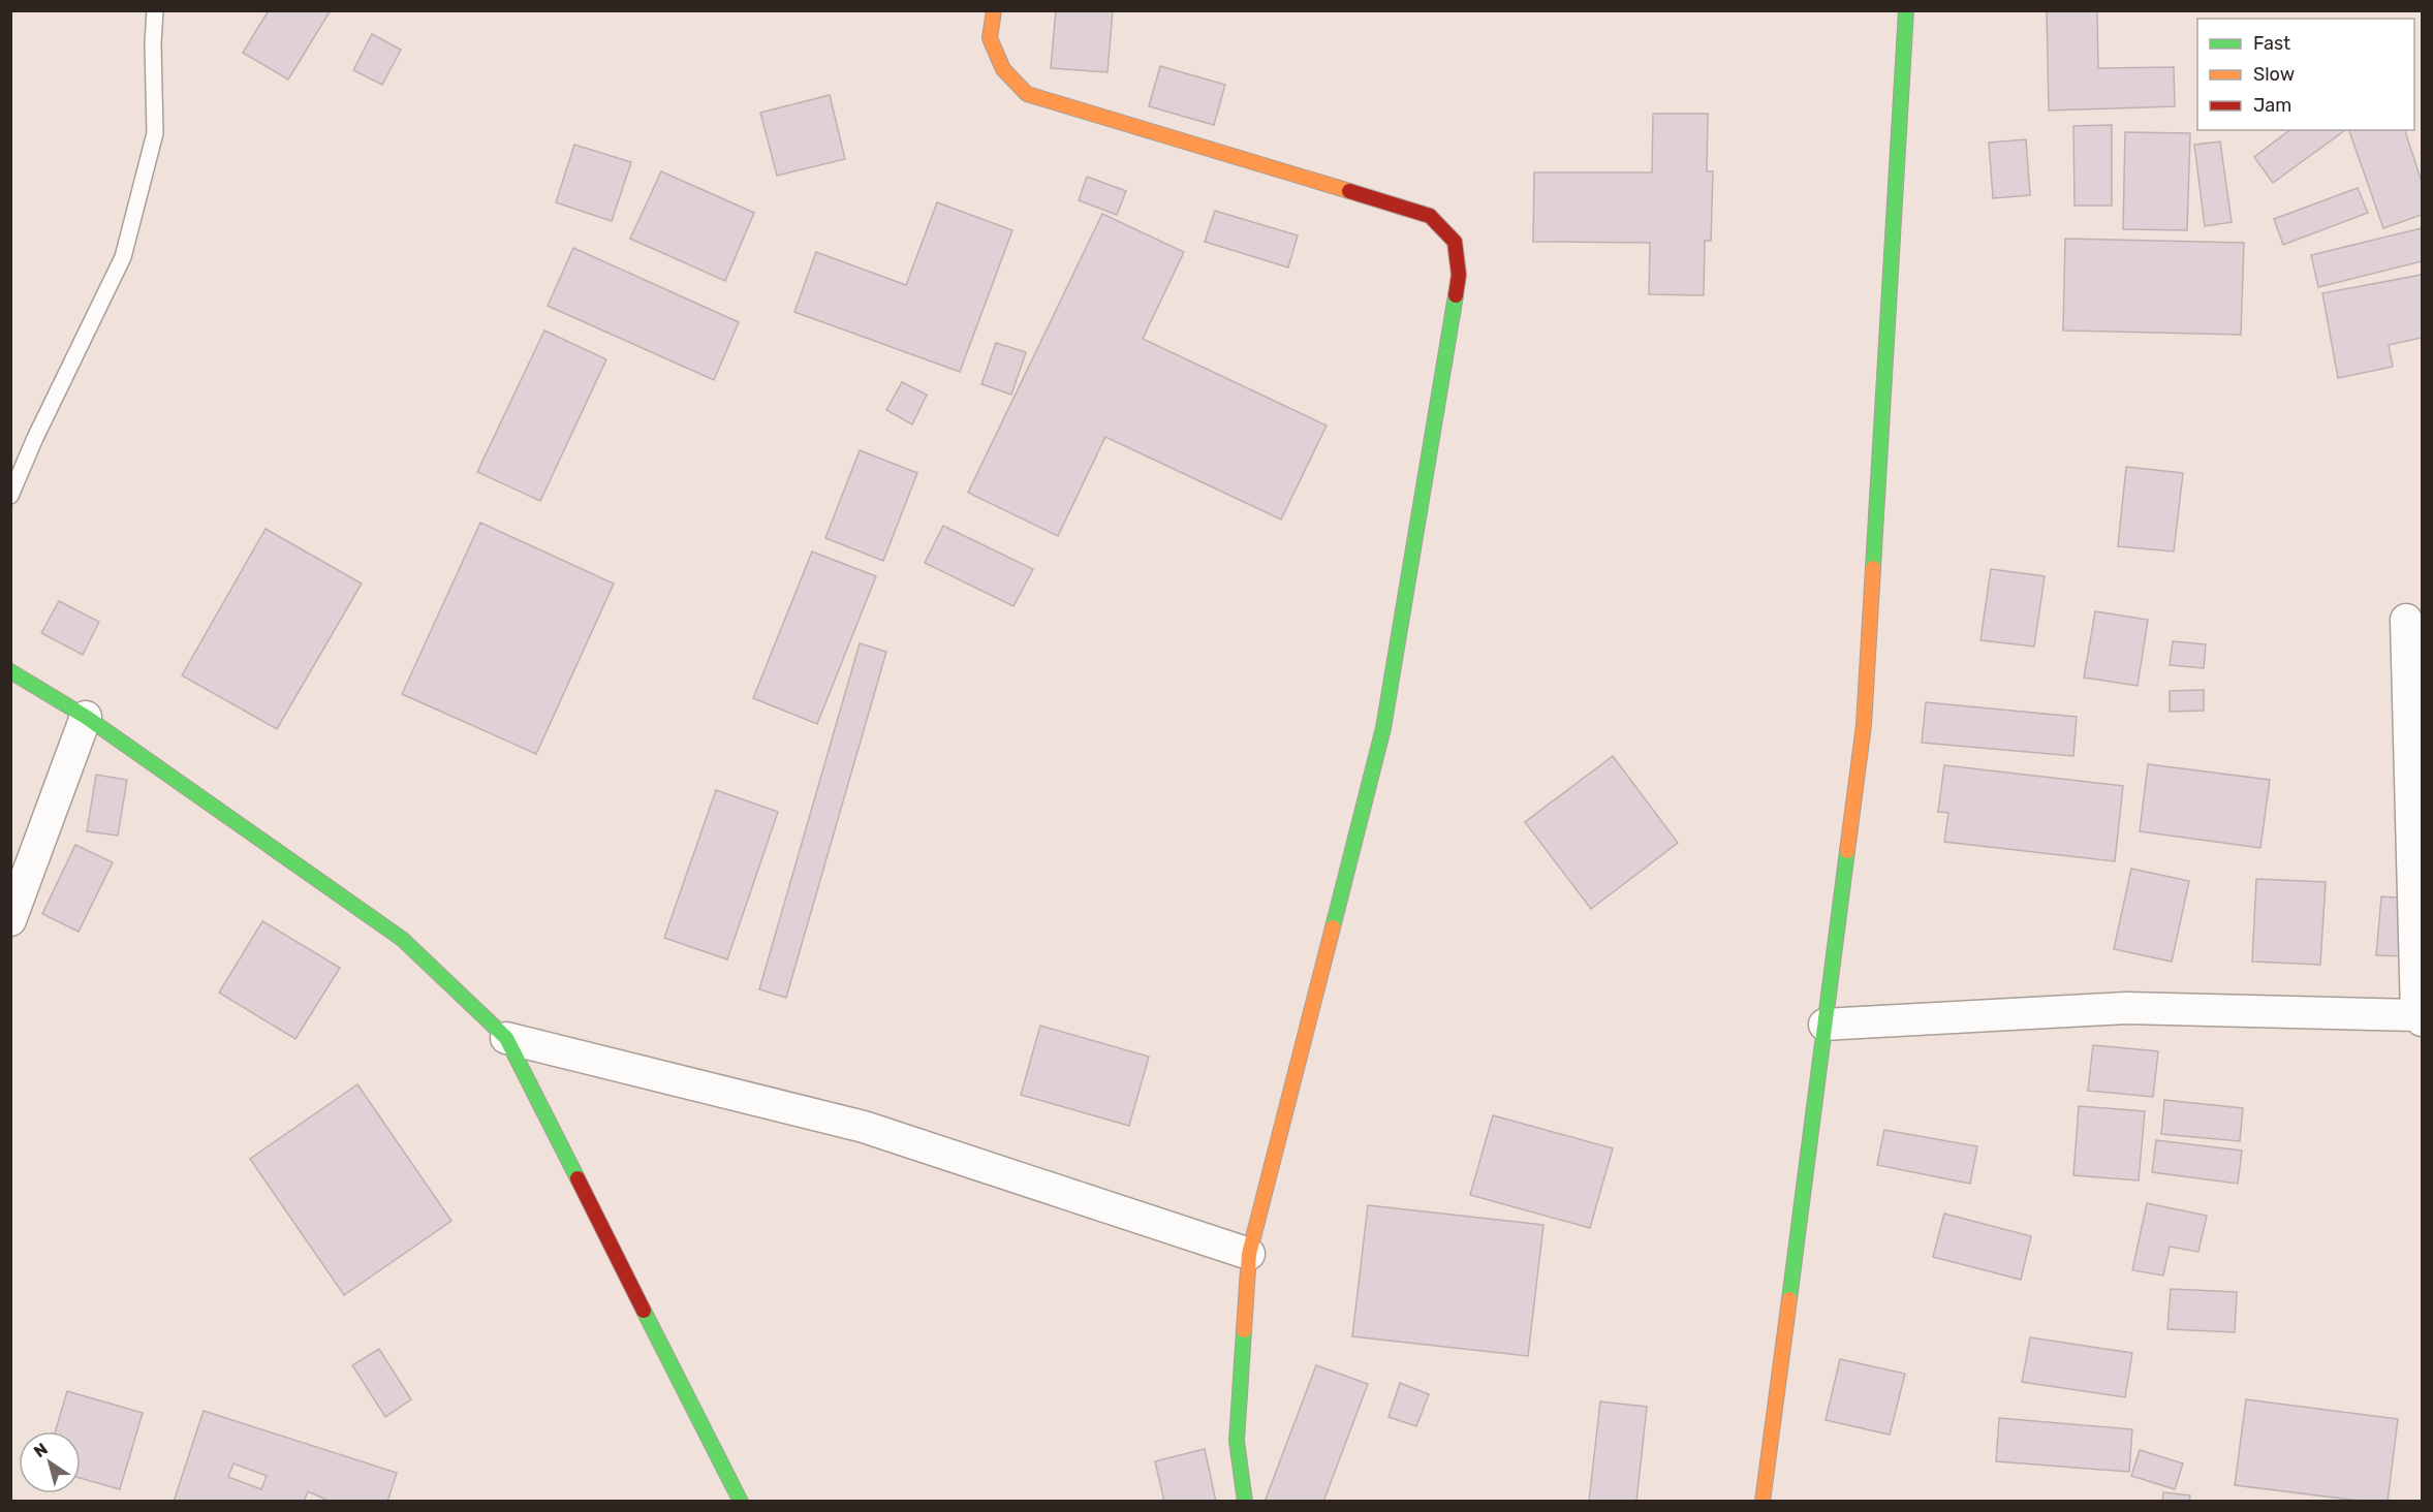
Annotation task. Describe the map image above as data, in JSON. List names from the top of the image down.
{
  "legend": ["Fast", "Slow", "Jam"],
  "north": "top left"
}
